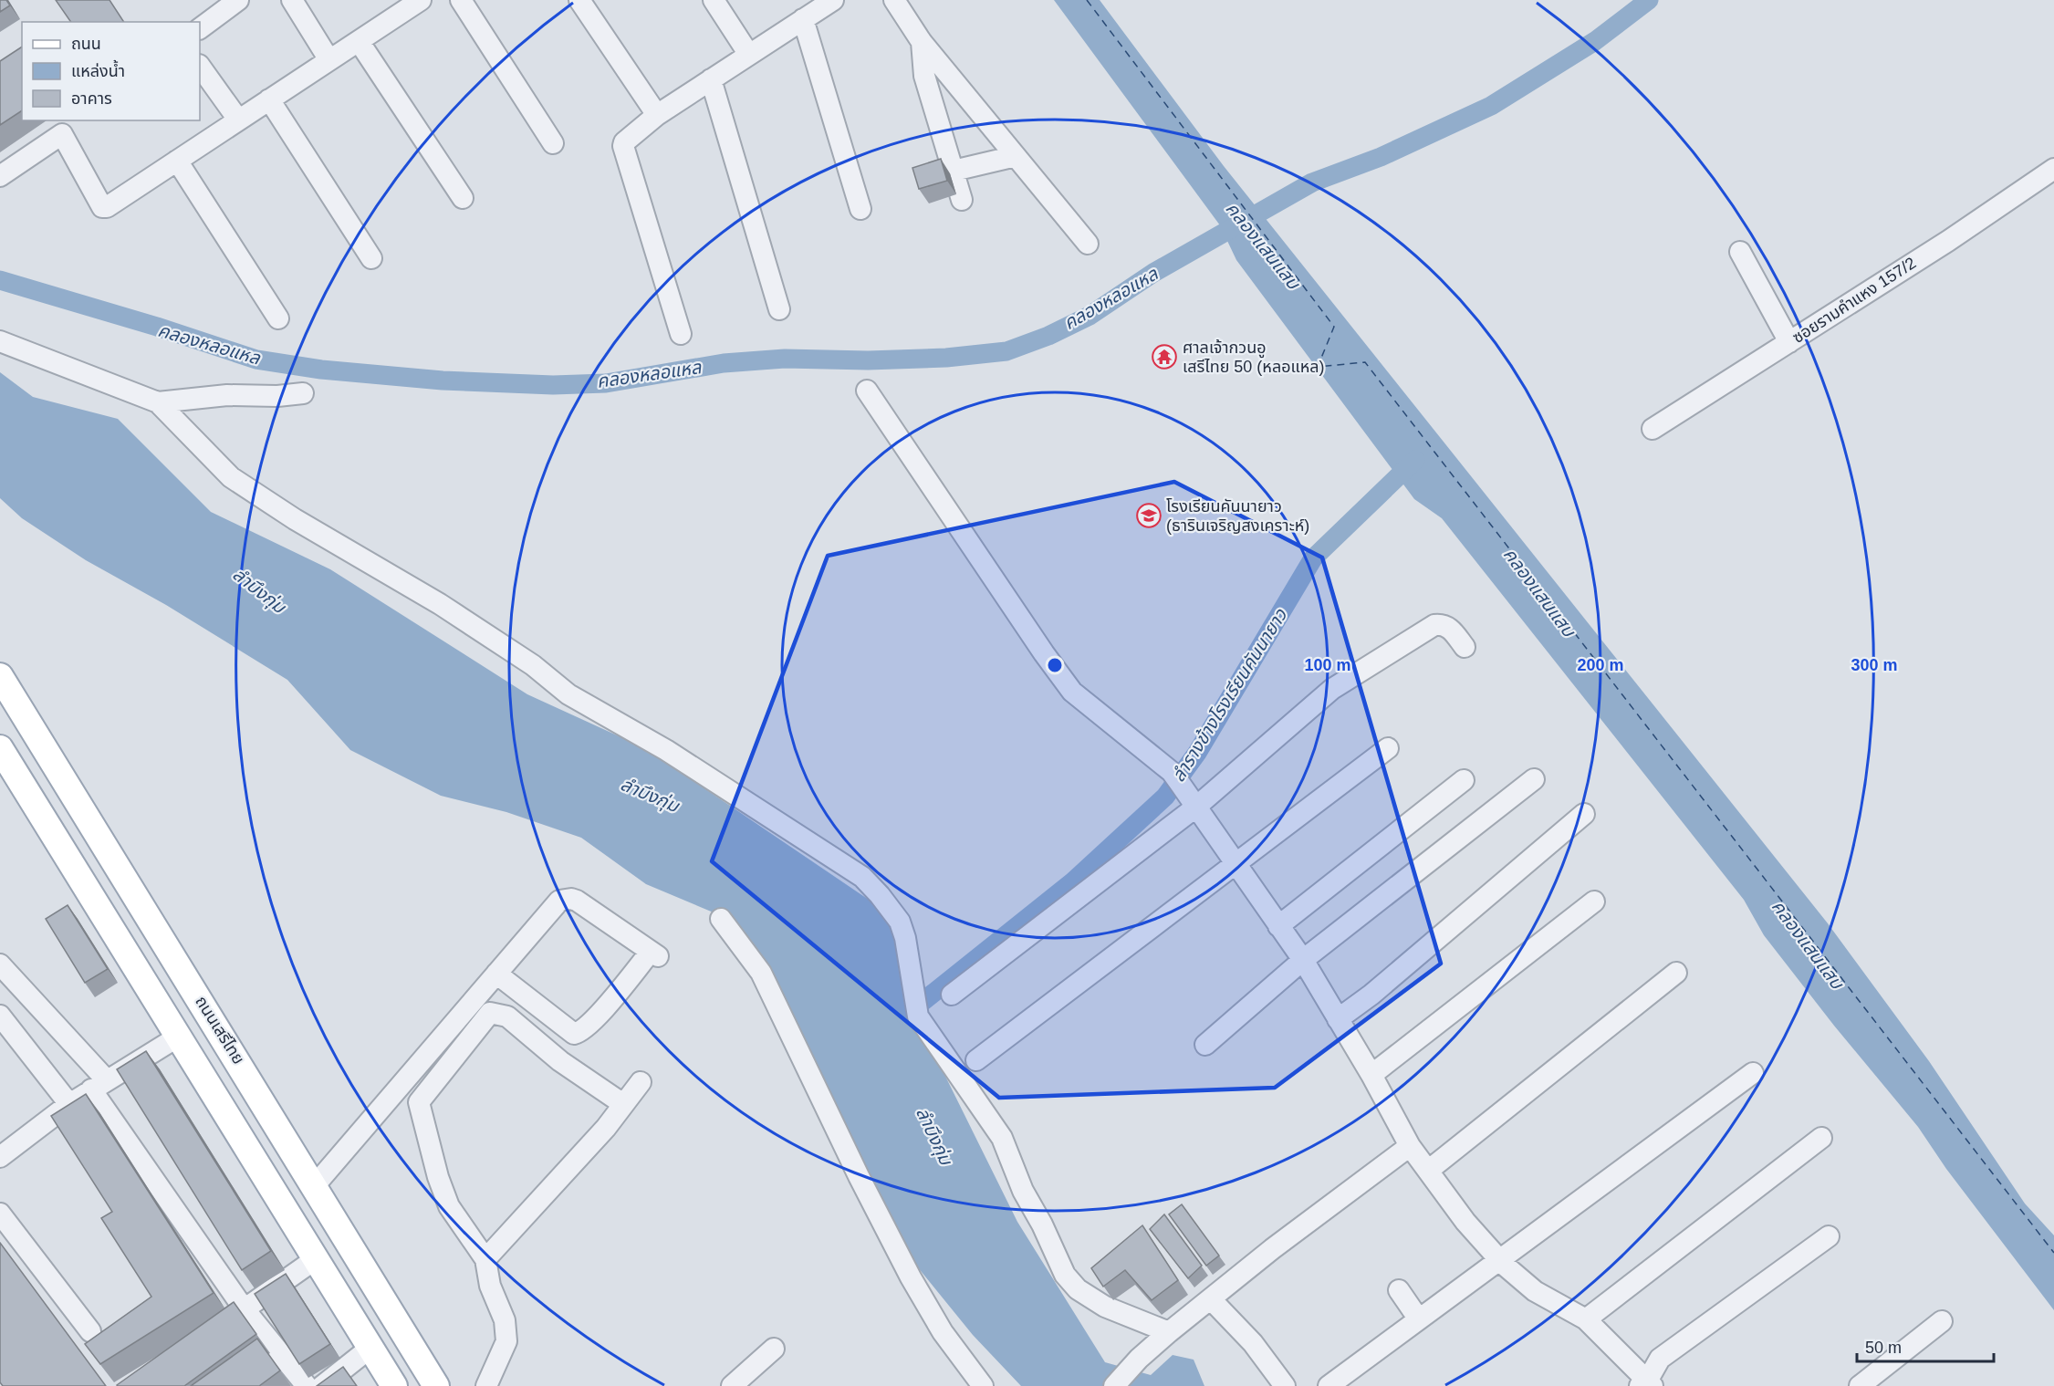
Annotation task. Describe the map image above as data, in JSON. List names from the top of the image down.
{
  "streets": {
    "main road": ["ถนนเสรีไทย"],
    "street": ["ซอยรามคำแหง 157/2"]
  },
  "water": [
    "คลองแสนแสบ",
    "คลองหลอแหล",
    "ลำบึงกุ่ม",
    "ลำรางข้างโรงเรียนคันนายาว"
  ],
  "places": {
    "temple": ["ศาลเจ้ากวนอู เสรีไทย 50 (หลอแหล)"],
    "school or university": ["โรงเรียนคันนายาว (ธารินเจริญสงเคราะห์)"]
  },
  "legend": ["ถนน", "แหล่งน้ำ", "อาคาร"],
  "scale_bar": "50 m",
  "rings": ["100 m", "200 m", "300 m"]
}
